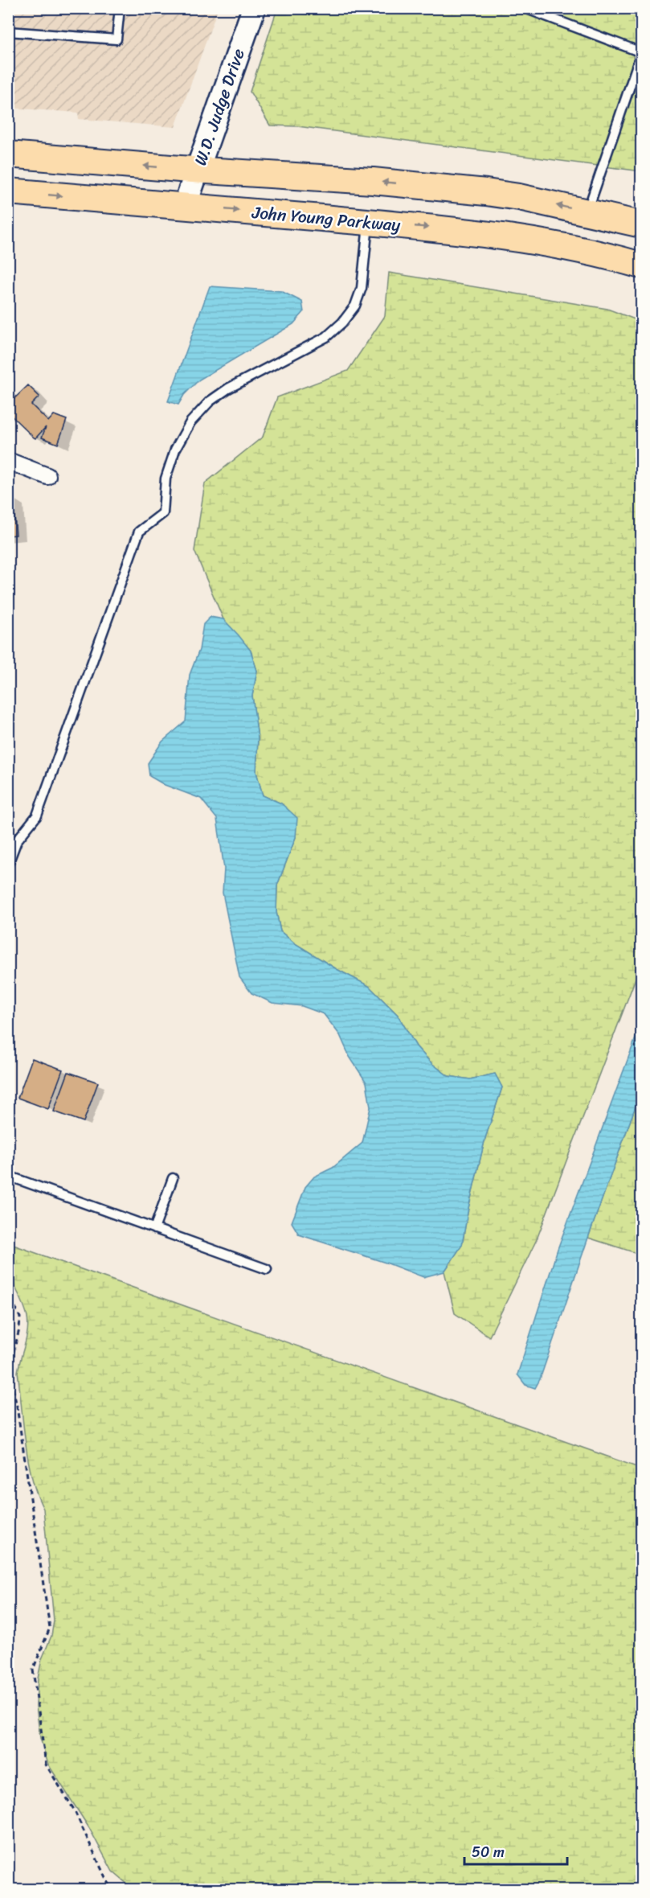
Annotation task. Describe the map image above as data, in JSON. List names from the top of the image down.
{
  "streets": {
    "main road": ["John Young Parkway"],
    "street": ["W.D. Judge Drive"]
  },
  "crossings": [
    ["W.D. Judge Drive", "John Young Parkway"]
  ],
  "scale_bar": "50 m"
}
